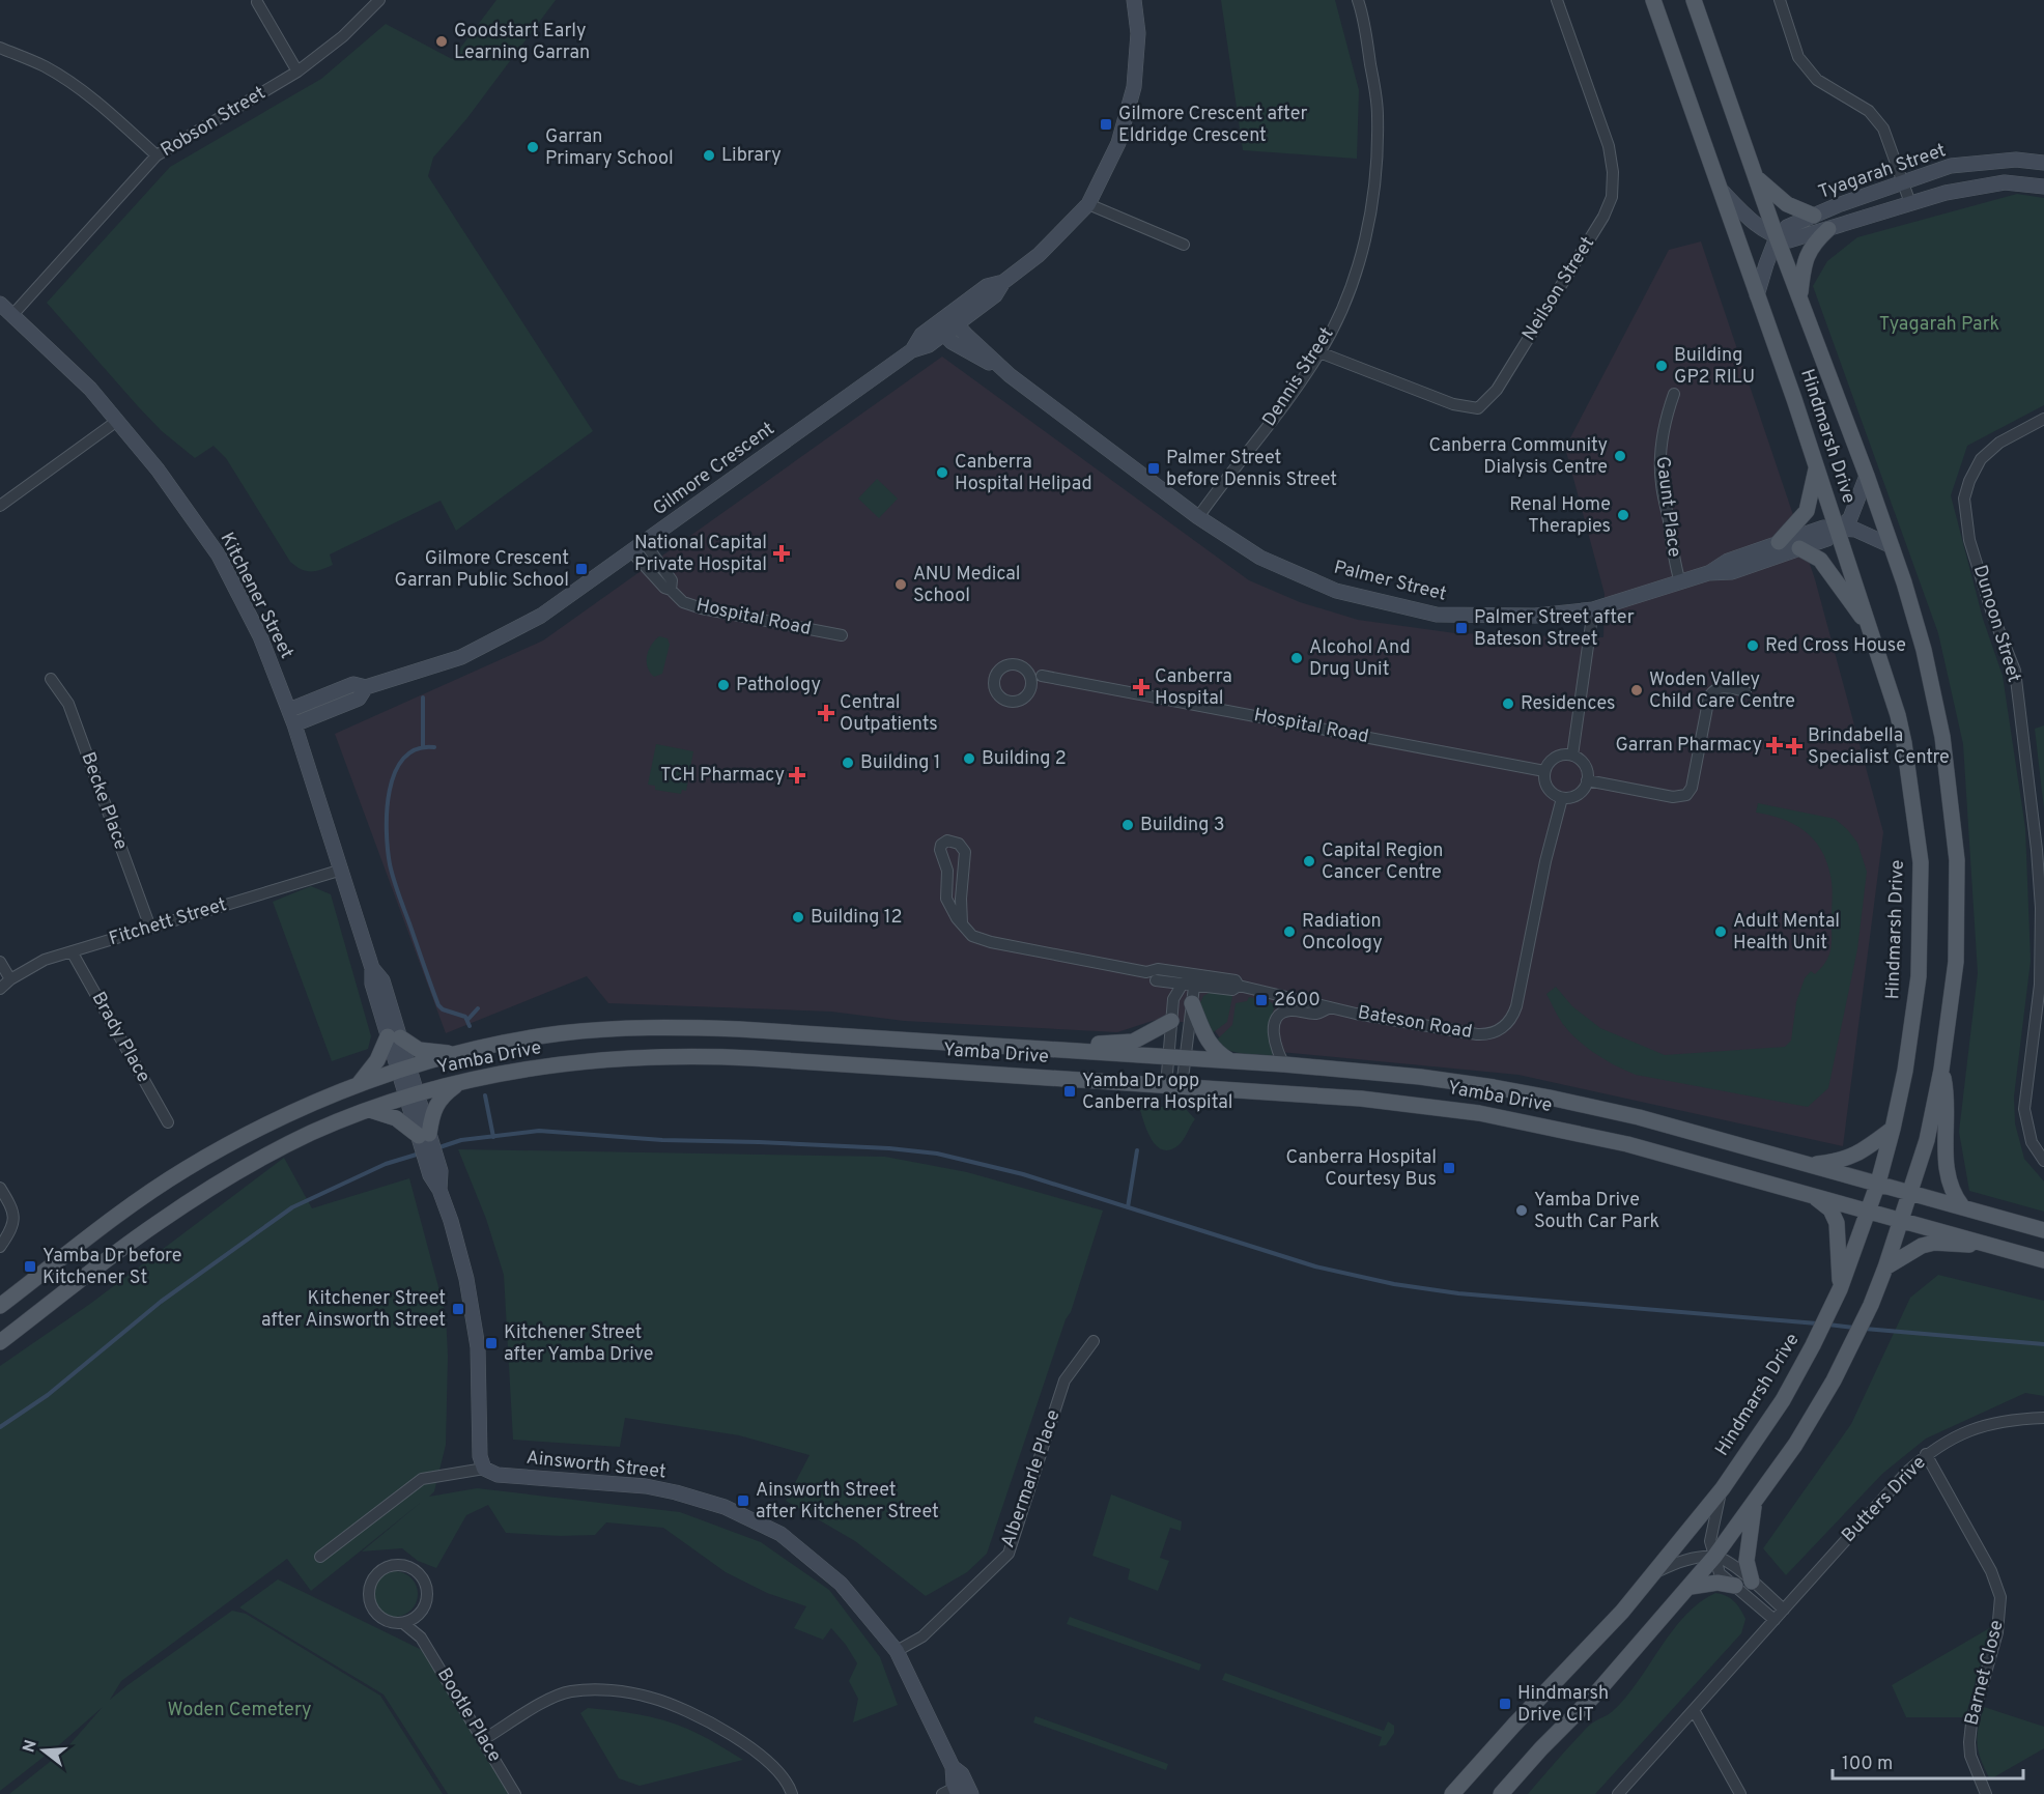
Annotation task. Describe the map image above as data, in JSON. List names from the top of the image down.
{
  "streets": {
    "main road": ["Hindmarsh Drive", "Yamba Drive"],
    "street": [
      "Robson Street",
      "Tyagarah Street",
      "Neilson Street",
      "Dennis Street",
      "Gilmore Crescent",
      "Gaunt Place",
      "Palmer Street",
      "Kitchener Street",
      "Hospital Road",
      "Dunoon Street",
      "Becke Place",
      "Fitchett Street",
      "Bateson Road",
      "Brady Place",
      "Ainsworth Street",
      "Albermarle Place",
      "Butters Drive",
      "Barnet Close",
      "Bootle Place"
    ]
  },
  "crossings": [
    ["Robson Street", "Kitchener Street"],
    ["Tyagarah Street", "Hindmarsh Drive"],
    ["Neilson Street", "Dennis Street"],
    ["Dennis Street", "Palmer Street"],
    ["Hindmarsh Drive", "Palmer Street"],
    ["Hindmarsh Drive", "Yamba Drive"],
    ["Gilmore Crescent", "Palmer Street"],
    ["Gilmore Crescent", "Kitchener Street"],
    ["Gilmore Crescent", "Hospital Road"],
    ["Gaunt Place", "Palmer Street"],
    ["Kitchener Street", "Fitchett Street"],
    ["Kitchener Street", "Yamba Drive"],
    ["Kitchener Street", "Ainsworth Street"],
    ["Hospital Road", "Bateson Road"],
    ["Becke Place", "Fitchett Street"],
    ["Fitchett Street", "Brady Place"],
    ["Ainsworth Street", "Albermarle Place"],
    ["Butters Drive", "Barnet Close"]
  ],
  "parks": ["Tyagarah Park", "Woden Cemetery"],
  "places": {
    "other": [
      "Goodstart Early Learning Garran",
      "Garran Primary School",
      "Library",
      "Building GP2 RILU",
      "Canberra Community Dialysis Centre",
      "Canberra Hospital Helipad",
      "Renal Home Therapies",
      "ANU Medical School",
      "Red Cross House",
      "Alcohol And Drug Unit",
      "Pathology",
      "Woden Valley Child Care Centre",
      "Residences",
      "Building 2",
      "Building 1",
      "Building 3",
      "Capital Region Cancer Centre",
      "Building 12",
      "Radiation Oncology",
      "Adult Mental Health Unit",
      "Yamba Drive South Car Park"
    ],
    "transit": [
      "Gilmore Crescent after Eldridge Crescent",
      "Palmer Street before Dennis Street",
      "Gilmore Crescent Garran Public School",
      "Palmer Street after Bateson Street",
      "2600",
      "Yamba Dr opp Canberra Hospital",
      "Canberra Hospital Courtesy Bus",
      "Yamba Dr before Kitchener St",
      "Kitchener Street after Ainsworth Street",
      "Kitchener Street after Yamba Drive",
      "Ainsworth Street after Kitchener Street",
      "Hindmarsh Drive CIT"
    ],
    "health": [
      "National Capital Private Hospital",
      "Canberra Hospital",
      "Central Outpatients",
      "Garran Pharmacy",
      "Brindabella Specialist Centre",
      "TCH Pharmacy"
    ]
  },
  "scale_bar": "100 m",
  "north": "left"
}
